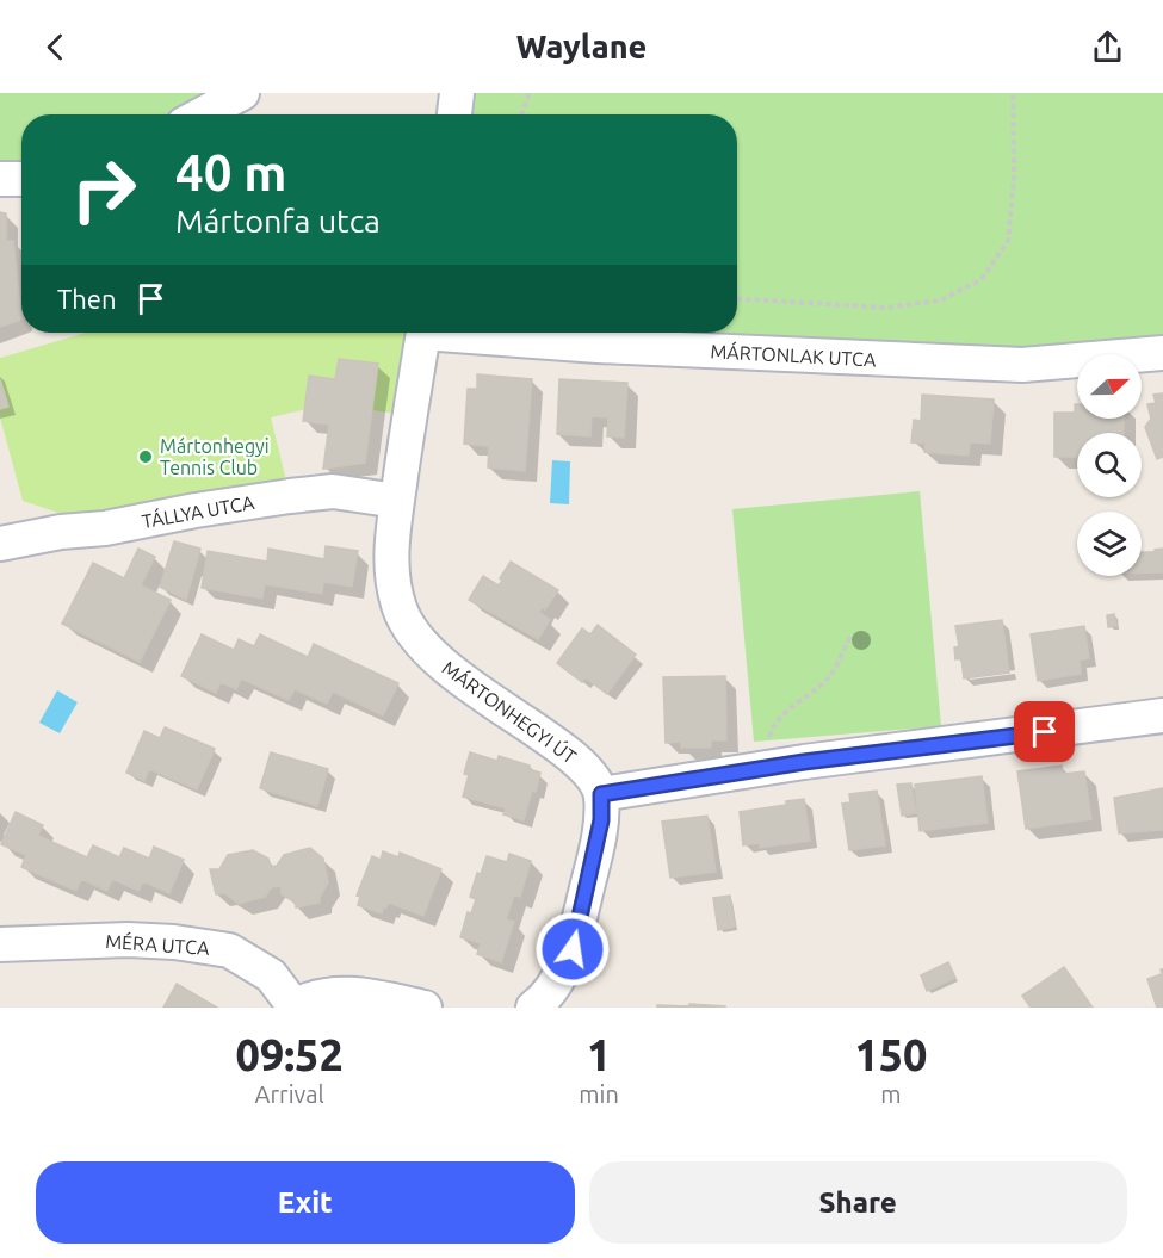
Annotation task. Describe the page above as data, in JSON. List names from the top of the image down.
{
  "streets": {
    "street": [
      "MÁRTONLAK UTCA",
      "TÁLLYA UTCA",
      "MÁRTONHEGYI ÚT",
      "MÉRA UTCA"
    ]
  },
  "crossings": [
    ["TÁLLYA UTCA", "MÁRTONHEGYI ÚT"]
  ],
  "places": ["Mártonhegyi Tennis Club"],
  "north": "right",
  "page": {
    "header": "Waylane",
    "turn": ["40 m", "Mártonfa utca"],
    "then": "Then",
    "eta": [
      "09:52",
      "Arrival",
      "1",
      "min",
      "150",
      "m"
    ],
    "buttons": ["Exit", "Share"]
  }
}
